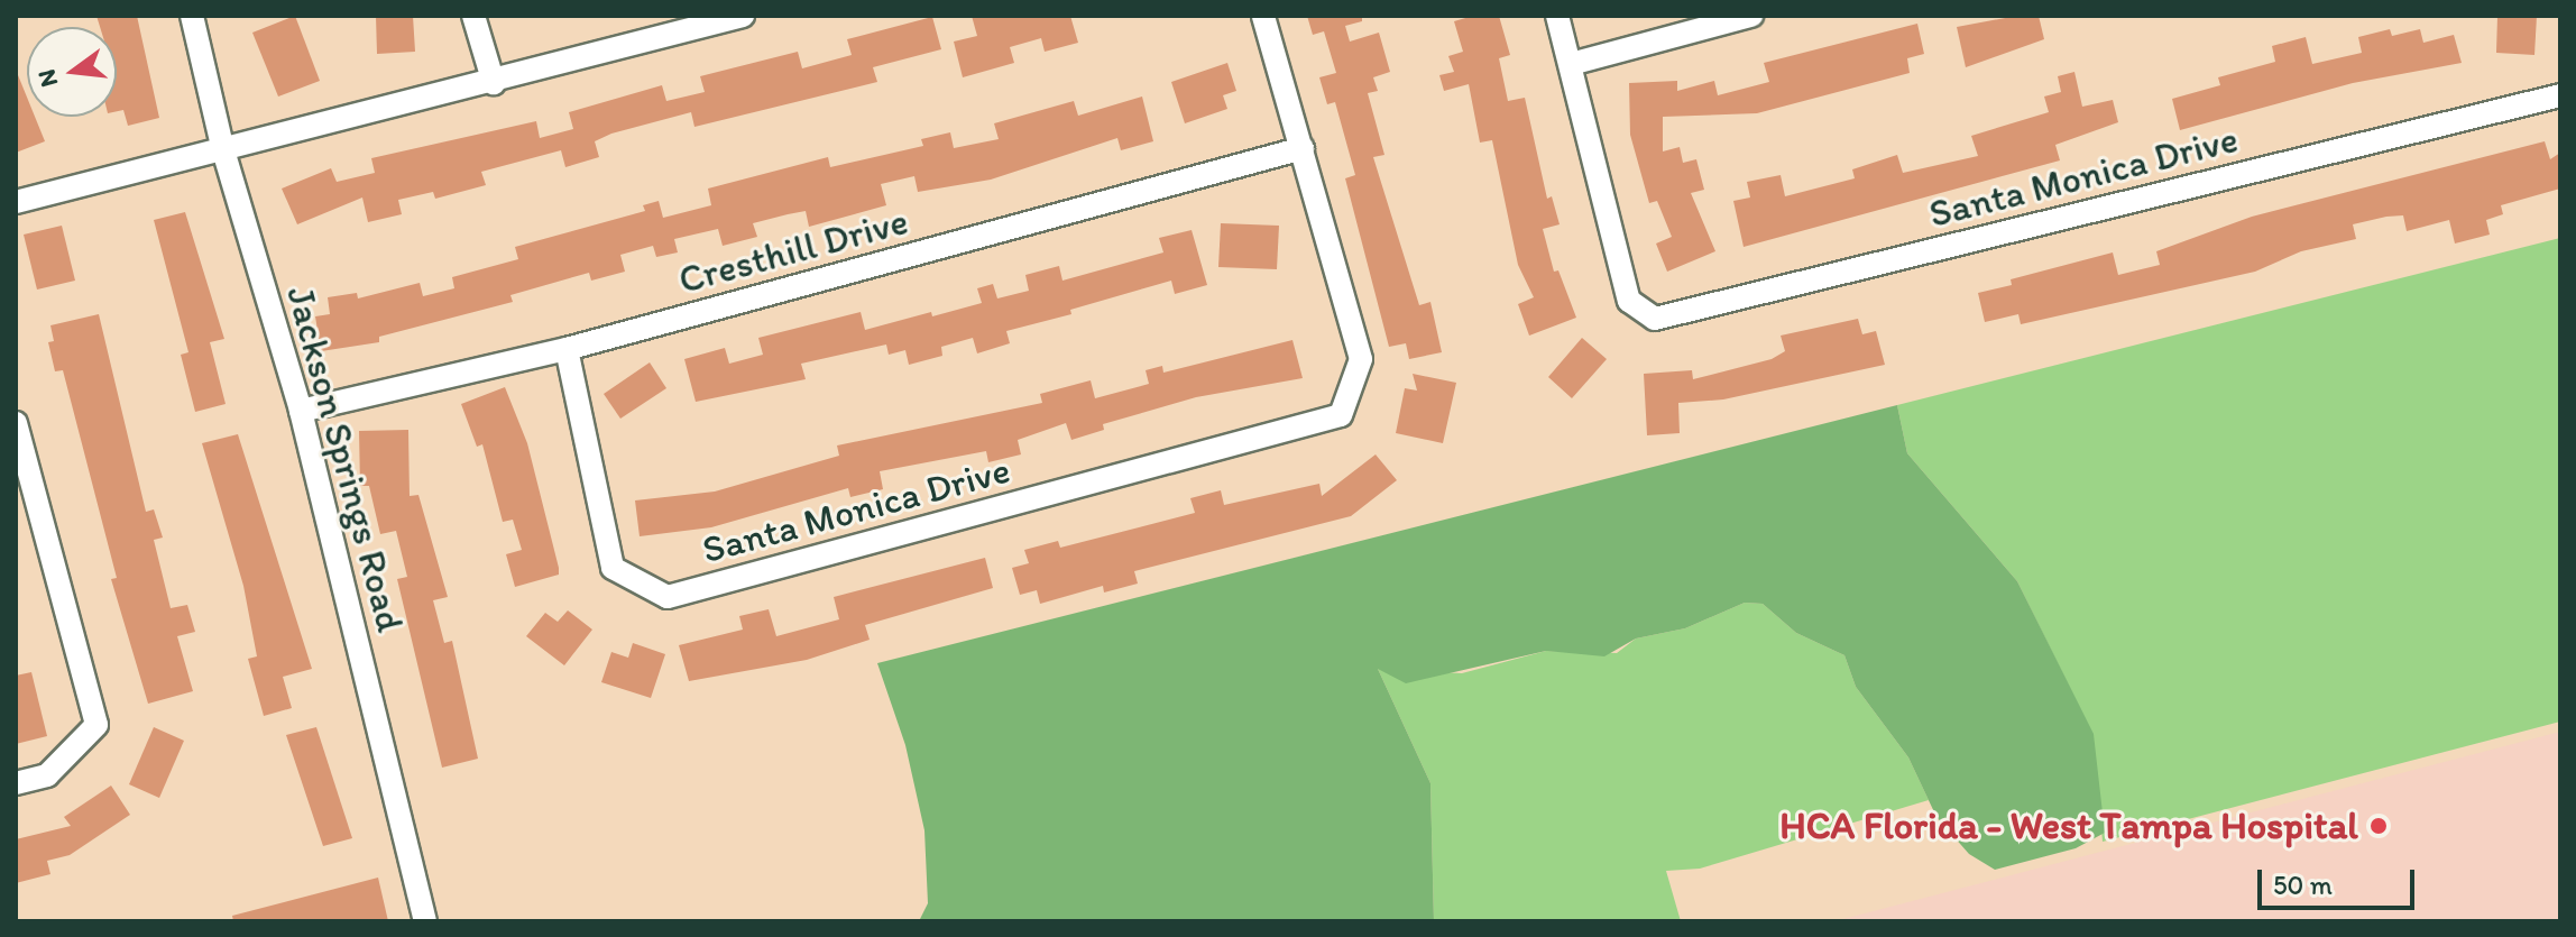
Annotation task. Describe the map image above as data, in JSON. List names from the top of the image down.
{
  "streets": {
    "street": ["Santa Monica Drive", "Cresthill Drive", "Jackson Springs Road"]
  },
  "crossings": [
    ["Santa Monica Drive", "Cresthill Drive"],
    ["Cresthill Drive", "Jackson Springs Road"]
  ],
  "places": ["HCA Florida - West Tampa Hospital"],
  "scale_bar": "50 m",
  "north": "left"
}
